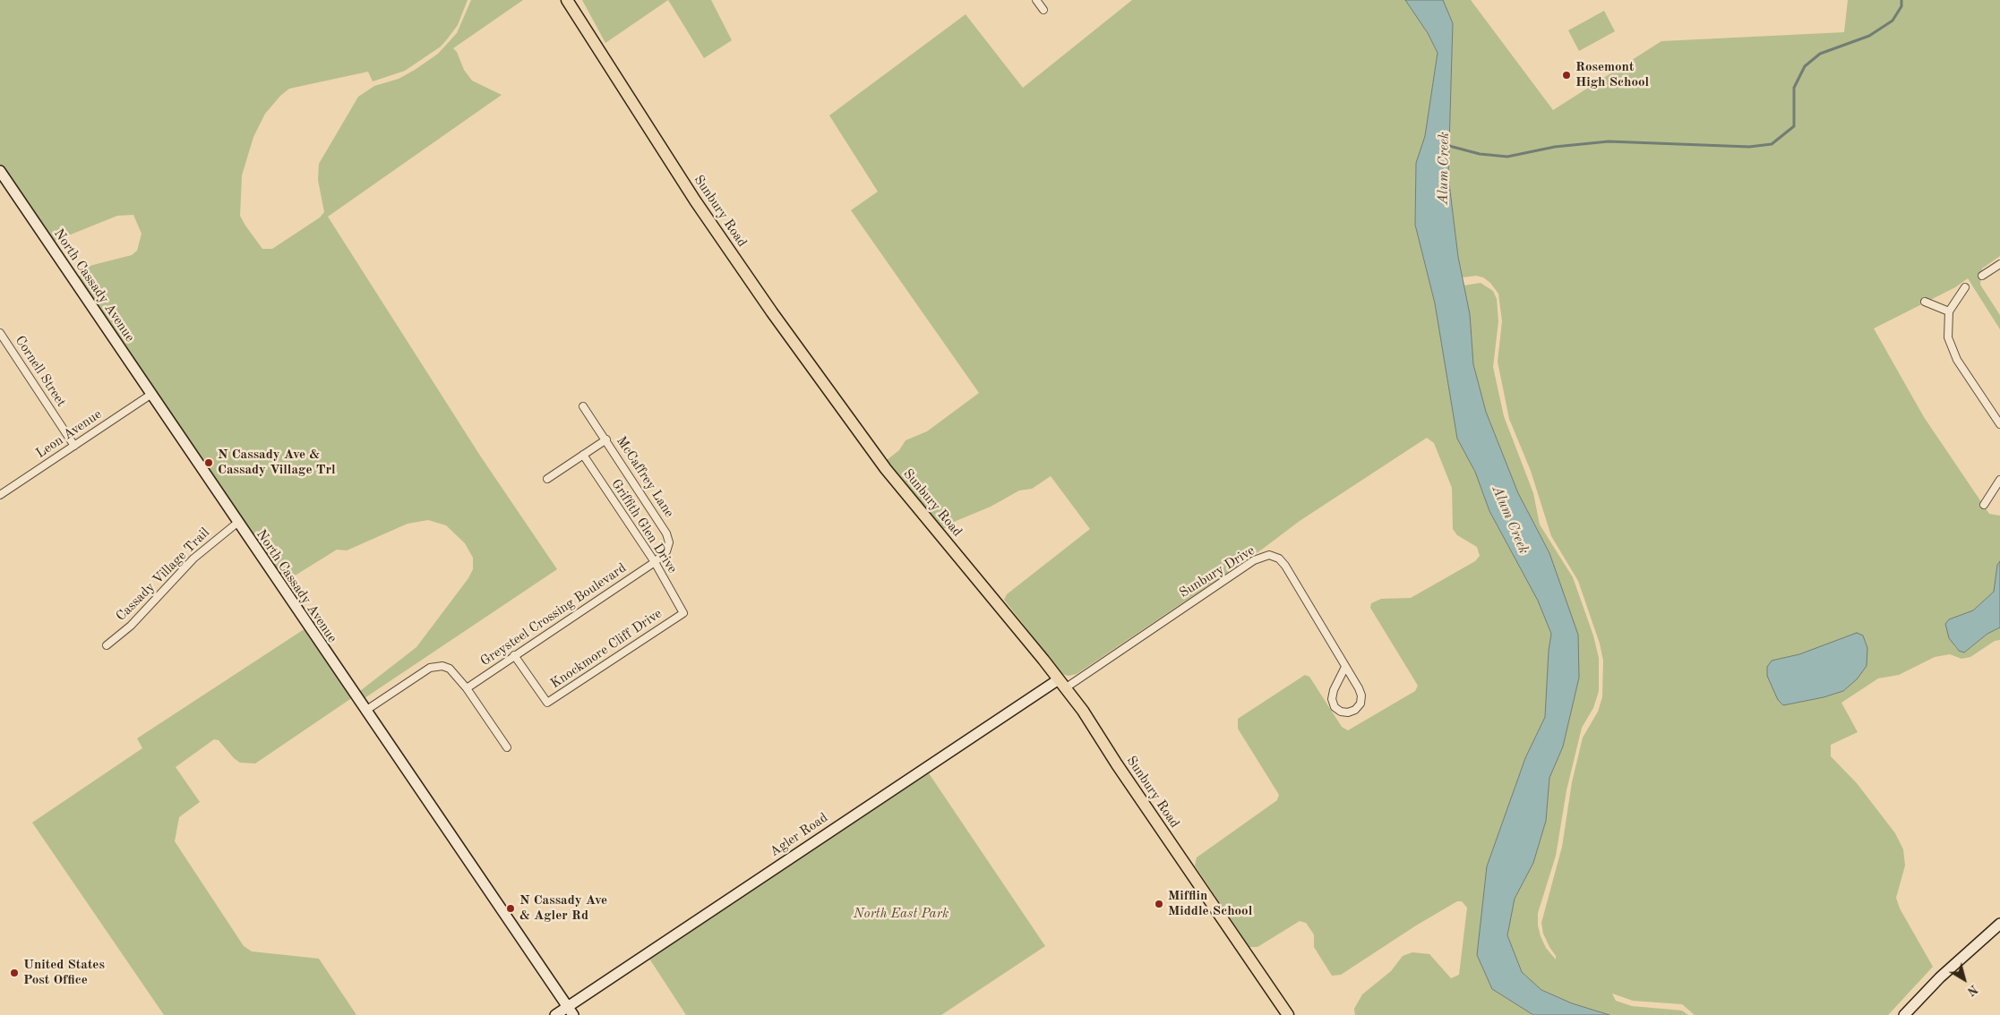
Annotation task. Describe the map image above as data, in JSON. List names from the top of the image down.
{
  "streets": {
    "main road": ["Sunbury Road", "North Cassady Avenue", "Agler Road"],
    "street": [
      "Cornell Street",
      "Leon Avenue",
      "McCaffrey Lane",
      "Griffith Glen Drive",
      "Sunbury Drive",
      "Cassady Village Trail",
      "Greysteel Crossing Boulevard",
      "Knockmore Cliff Drive"
    ]
  },
  "crossings": [
    ["Sunbury Road", "Sunbury Drive"],
    ["Sunbury Road", "Agler Road"],
    ["North Cassady Avenue", "Leon Avenue"],
    ["North Cassady Avenue", "Cassady Village Trail"],
    ["North Cassady Avenue", "Agler Road"],
    ["Cornell Street", "Leon Avenue"],
    ["McCaffrey Lane", "Griffith Glen Drive"],
    ["McCaffrey Lane", "Greysteel Crossing Boulevard"],
    ["Griffith Glen Drive", "Greysteel Crossing Boulevard"],
    ["Griffith Glen Drive", "Knockmore Cliff Drive"],
    ["Sunbury Drive", "Agler Road"],
    ["Greysteel Crossing Boulevard", "Knockmore Cliff Drive"]
  ],
  "water": ["Alum Creek"],
  "parks": ["North East Park"],
  "places": [
    "Rosemont High School",
    "N Cassady Ave & Cassady Village Trl",
    "Mifflin Middle School",
    "N Cassady Ave & Agler Rd",
    "United States Post Office"
  ],
  "north": "bottom right"
}
